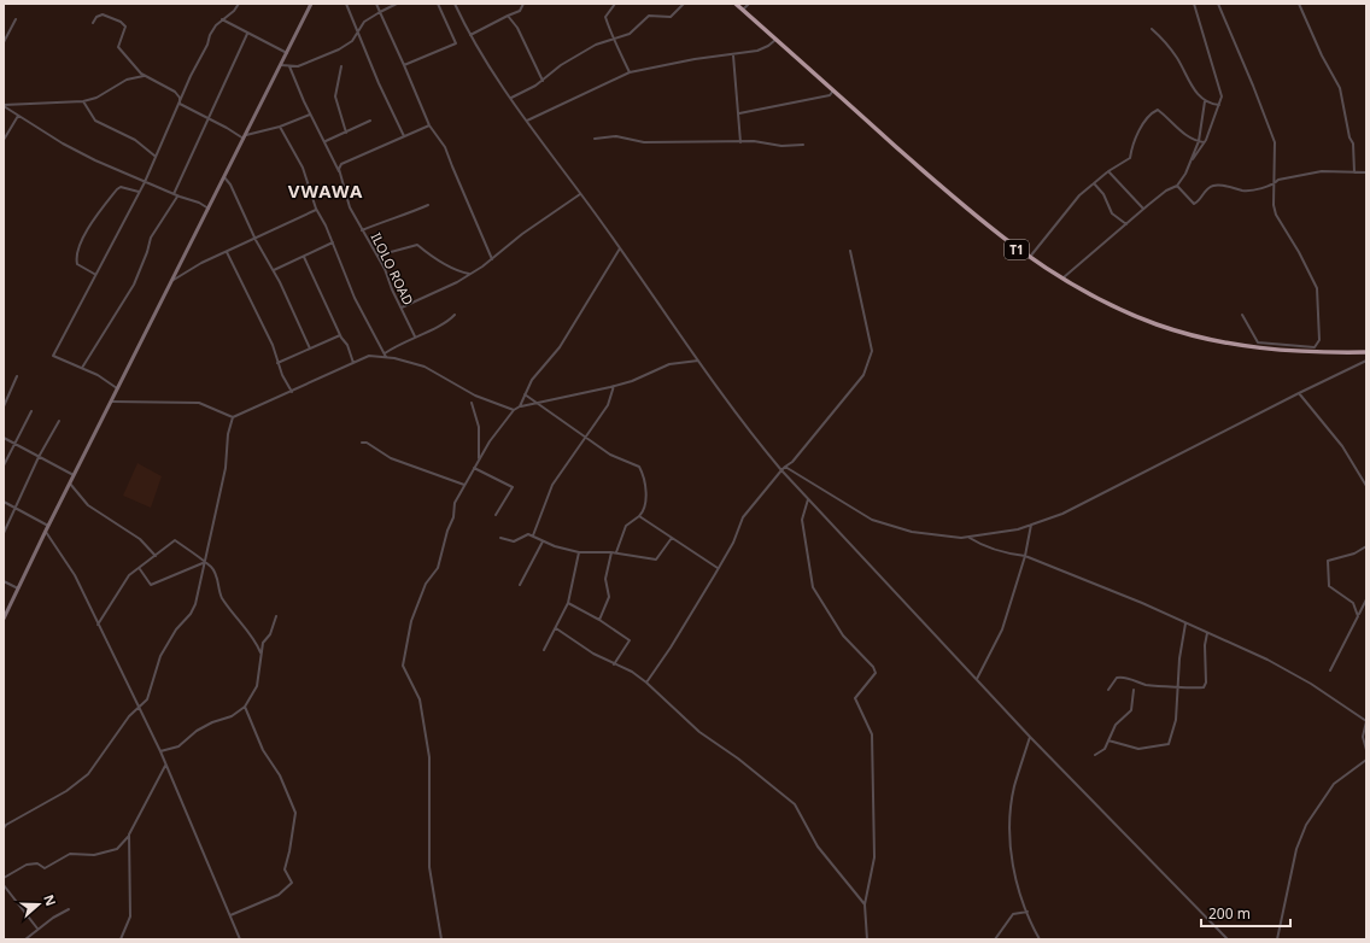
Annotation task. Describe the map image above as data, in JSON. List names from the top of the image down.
{
  "streets": {
    "highway": ["T1"],
    "street": ["ILOLO ROAD"]
  },
  "districts": ["VWAWA"],
  "scale_bar": "200 m",
  "north": "right"
}
